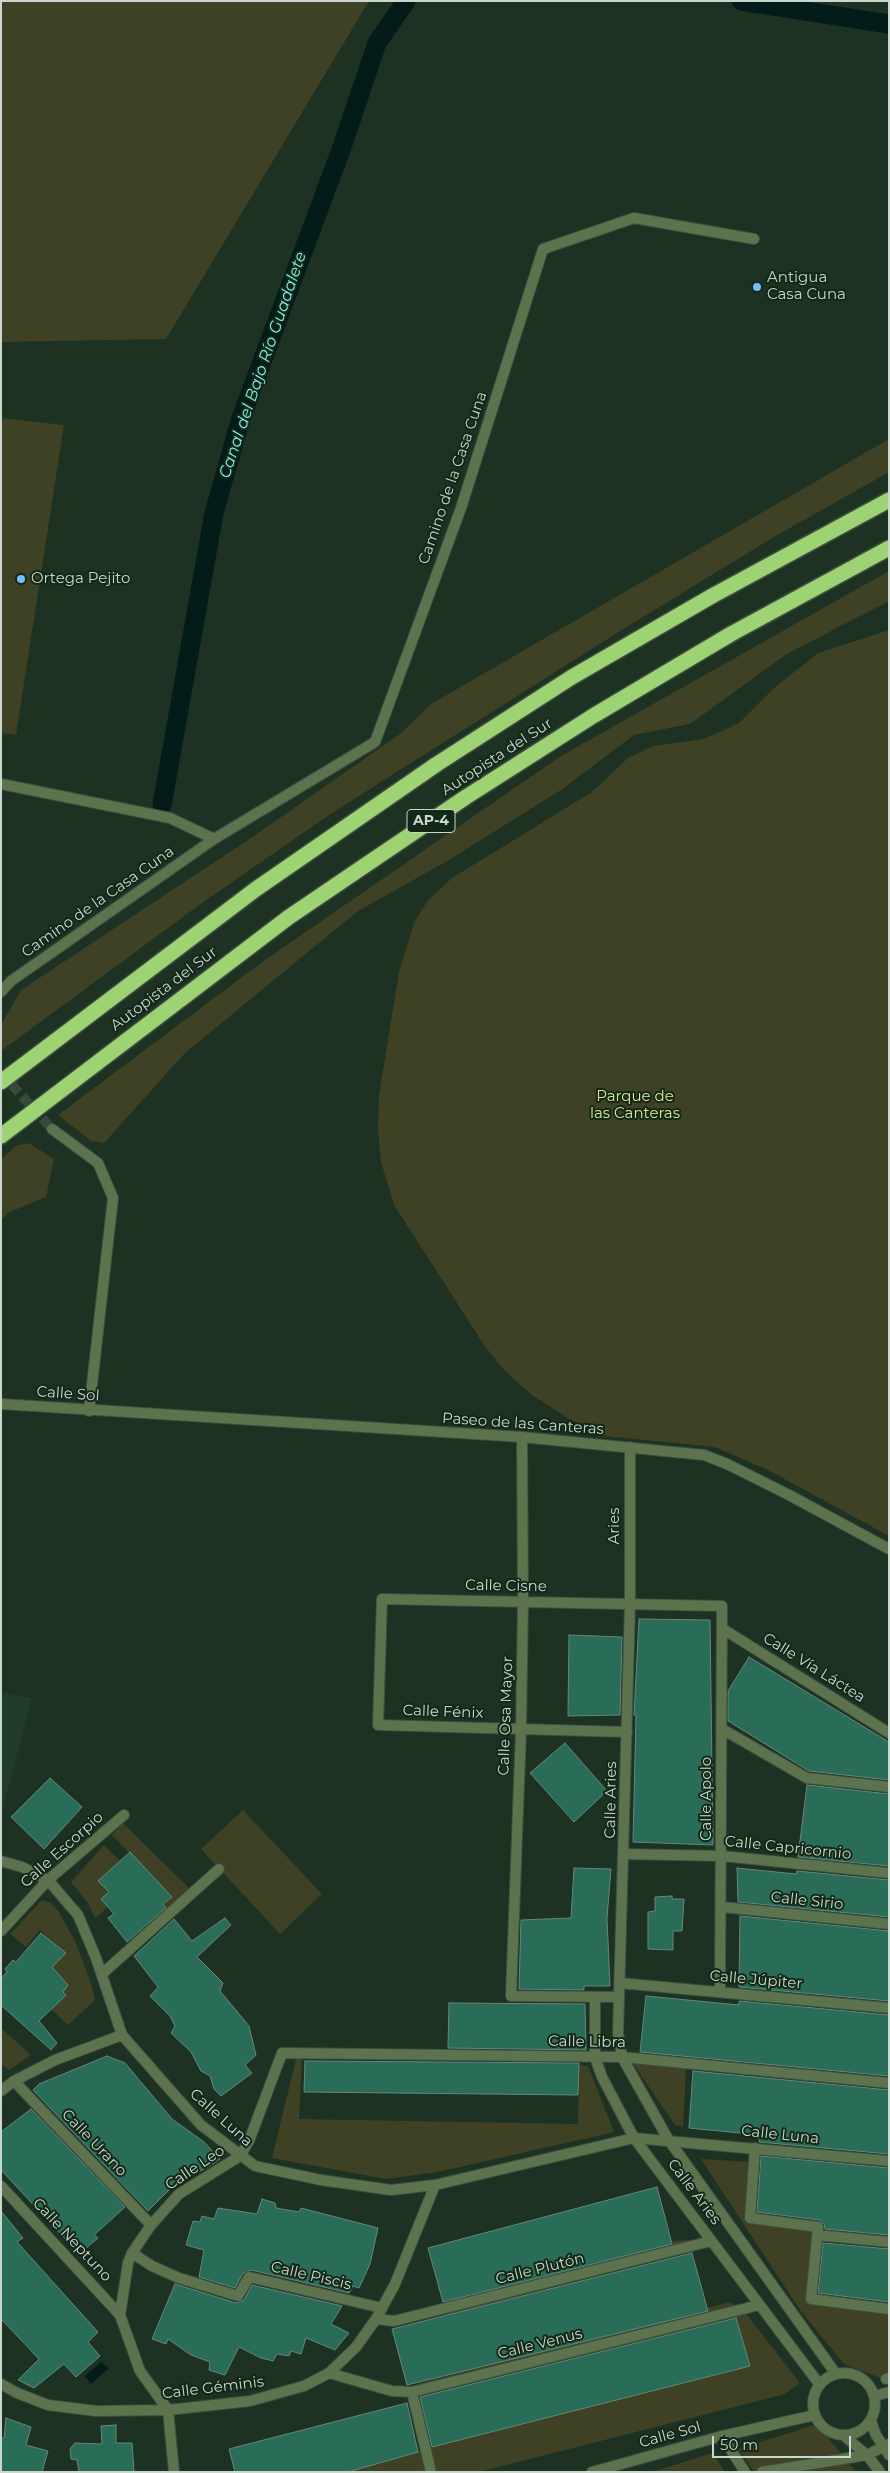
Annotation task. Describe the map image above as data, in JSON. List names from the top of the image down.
{
  "streets": {
    "highway": ["Autopista del Sur", "AP-4"],
    "street": [
      "Camino de la Casa Cuna",
      "Calle Sol",
      "Paseo de las Canteras",
      "Aries",
      "Calle Cisne",
      "Calle Vía Láctea",
      "Calle Fénix",
      "Calle Osa Mayor",
      "Calle Apolo",
      "Calle Aries",
      "Calle Capricornio",
      "Calle Escorpio",
      "Calle Sirio",
      "Calle Júpiter",
      "Calle Libra",
      "Calle Luna",
      "Calle Urano",
      "Calle Leo",
      "Calle Neptuno",
      "Calle Plutón",
      "Calle Piscis",
      "Calle Venus",
      "Calle Géminis"
    ]
  },
  "crossings": [
    ["Calle Sol", "Paseo de las Canteras"],
    ["Calle Sol", "Calle Aries"],
    ["Paseo de las Canteras", "Aries"],
    ["Paseo de las Canteras", "Calle Osa Mayor"],
    ["Aries", "Calle Cisne"],
    ["Aries", "Calle Aries"],
    ["Calle Cisne", "Calle Fénix"],
    ["Calle Cisne", "Calle Osa Mayor"],
    ["Calle Cisne", "Calle Apolo"],
    ["Calle Cisne", "Calle Aries"],
    ["Calle Vía Láctea", "Calle Apolo"],
    ["Calle Fénix", "Calle Osa Mayor"],
    ["Calle Fénix", "Calle Aries"],
    ["Calle Osa Mayor", "Calle Aries"],
    ["Calle Apolo", "Calle Capricornio"],
    ["Calle Apolo", "Calle Sirio"],
    ["Calle Apolo", "Calle Júpiter"],
    ["Calle Aries", "Calle Capricornio"],
    ["Calle Aries", "Calle Júpiter"],
    ["Calle Aries", "Calle Libra"],
    ["Calle Aries", "Calle Luna"],
    ["Calle Aries", "Calle Plutón"],
    ["Calle Aries", "Calle Venus"],
    ["Calle Escorpio", "Calle Luna"],
    ["Calle Libra", "Calle Leo"],
    ["Calle Luna", "Calle Leo"],
    ["Calle Luna", "Calle Géminis"],
    ["Calle Urano", "Calle Leo"],
    ["Calle Leo", "Calle Neptuno"],
    ["Calle Leo", "Calle Piscis"],
    ["Calle Leo", "Calle Géminis"],
    ["Calle Plutón", "Calle Géminis"],
    ["Calle Piscis", "Calle Géminis"],
    ["Calle Venus", "Calle Géminis"]
  ],
  "water": ["Canal del Bajo Río Guadalete"],
  "parks": ["Parque de las Canteras"],
  "places": ["Antigua Casa Cuna", "Ortega Pejito"],
  "scale_bar": "50 m"
}
